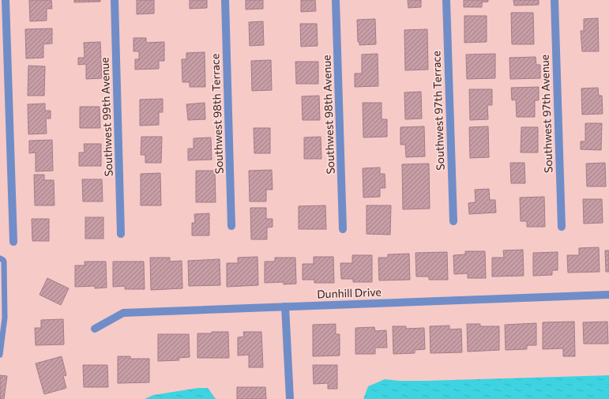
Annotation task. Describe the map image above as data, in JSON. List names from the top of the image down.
{
  "streets": {
    "street": [
      "Southwest 97th Terrace",
      "Southwest 98th Terrace",
      "Southwest 97th Avenue",
      "Southwest 98th Avenue",
      "Southwest 99th Avenue",
      "Dunhill Drive"
    ]
  }
}
